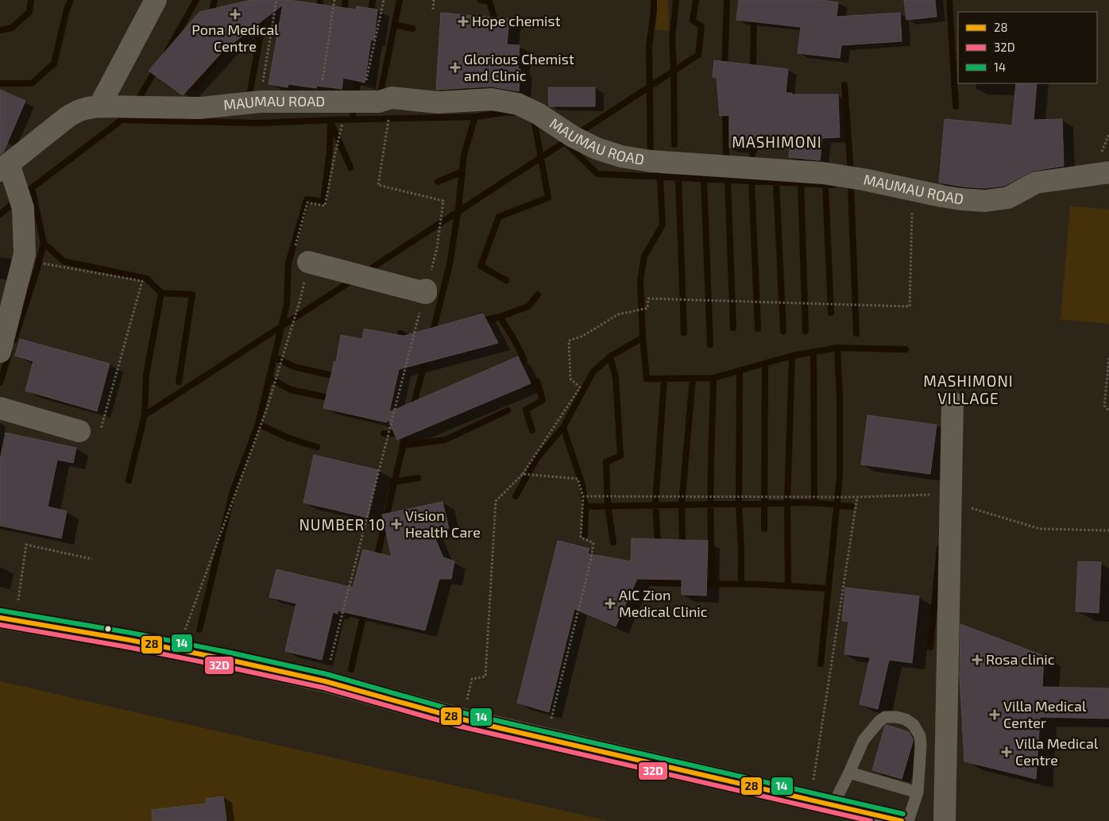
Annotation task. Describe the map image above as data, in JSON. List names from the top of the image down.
{
  "streets": {
    "street": ["MAUMAU ROAD"]
  },
  "districts": ["MASHIMONI", "MASHIMONI VILLAGE", "NUMBER 10"],
  "places": {
    "health": [
      "Pona Medical Centre",
      "Hope chemist",
      "Glorious Chemist and Clinic",
      "Vision Health Care",
      "AIC Zion Medical Clinic",
      "Rosa clinic",
      "Villa Medical Center",
      "Villa Medical Centre"
    ]
  },
  "lines": ["transit line 14", "transit line 28", "transit line 32D"],
  "legend": ["28", "32D", "14"]
}
